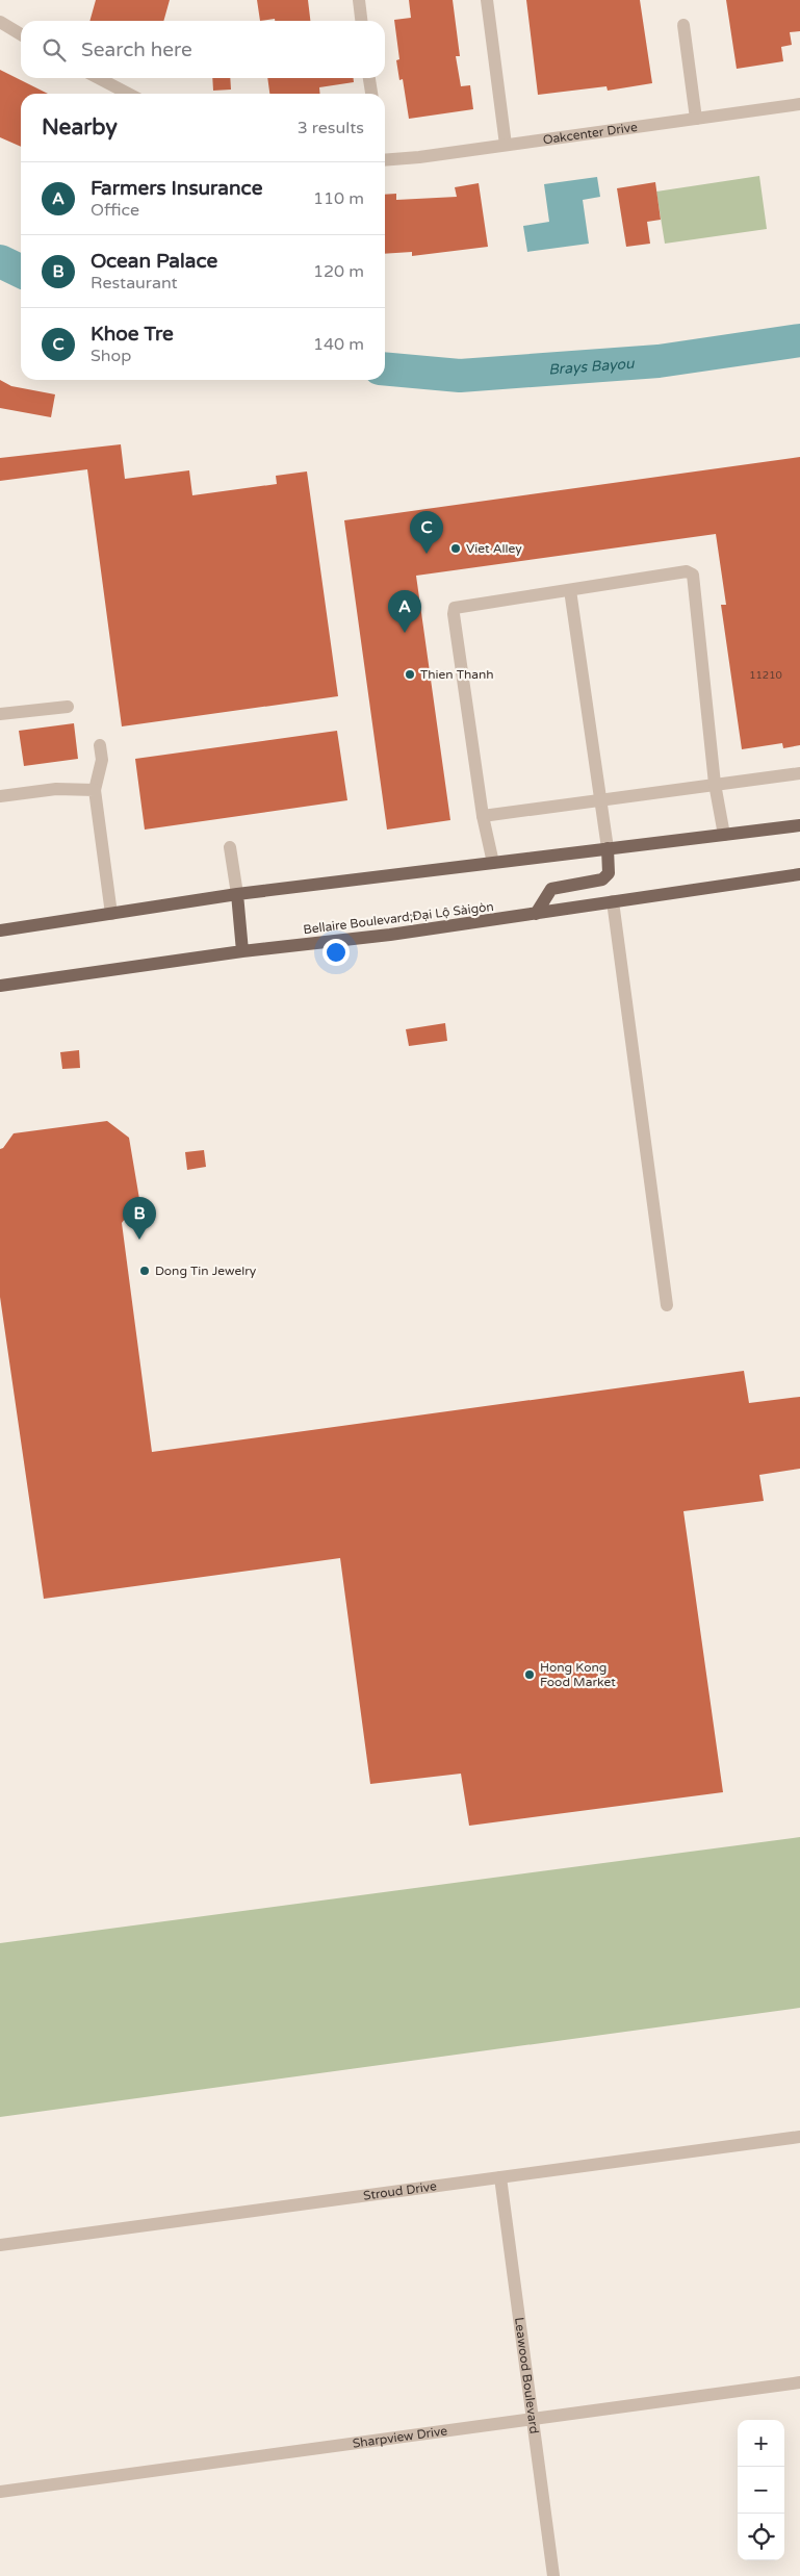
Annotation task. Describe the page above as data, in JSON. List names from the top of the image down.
{
  "streets": {
    "main road": ["Bellaire Boulevard;Đại Lộ Sàigòn"],
    "street": [
      "Oakcenter Drive",
      "Stroud Drive",
      "Leawood Boulevard",
      "Sharpview Drive"
    ]
  },
  "crossings": [
    ["Stroud Drive", "Leawood Boulevard"],
    ["Leawood Boulevard", "Sharpview Drive"]
  ],
  "water": ["Brays Bayou"],
  "places": [
    "Viet Alley",
    "Thien Thanh",
    "Dong Tin Jewelry",
    "Hong Kong Food Market"
  ],
  "house_numbers": ["11210"],
  "page": {
    "search": "Search here",
    "heading": ["Nearby", "3 results"],
    "list": [
      {
        "mark": "A",
        "name": "Farmers Insurance",
        "note": "Office",
        "value": "110 m"
      },
      {
        "mark": "B",
        "name": "Ocean Palace",
        "note": "Restaurant",
        "value": "120 m"
      },
      {
        "mark": "C",
        "name": "Khoe Tre",
        "note": "Shop",
        "value": "140 m"
      }
    ],
    "pins": ["C", "A", "B"],
    "map_buttons": ["+", "−"]
  }
}
